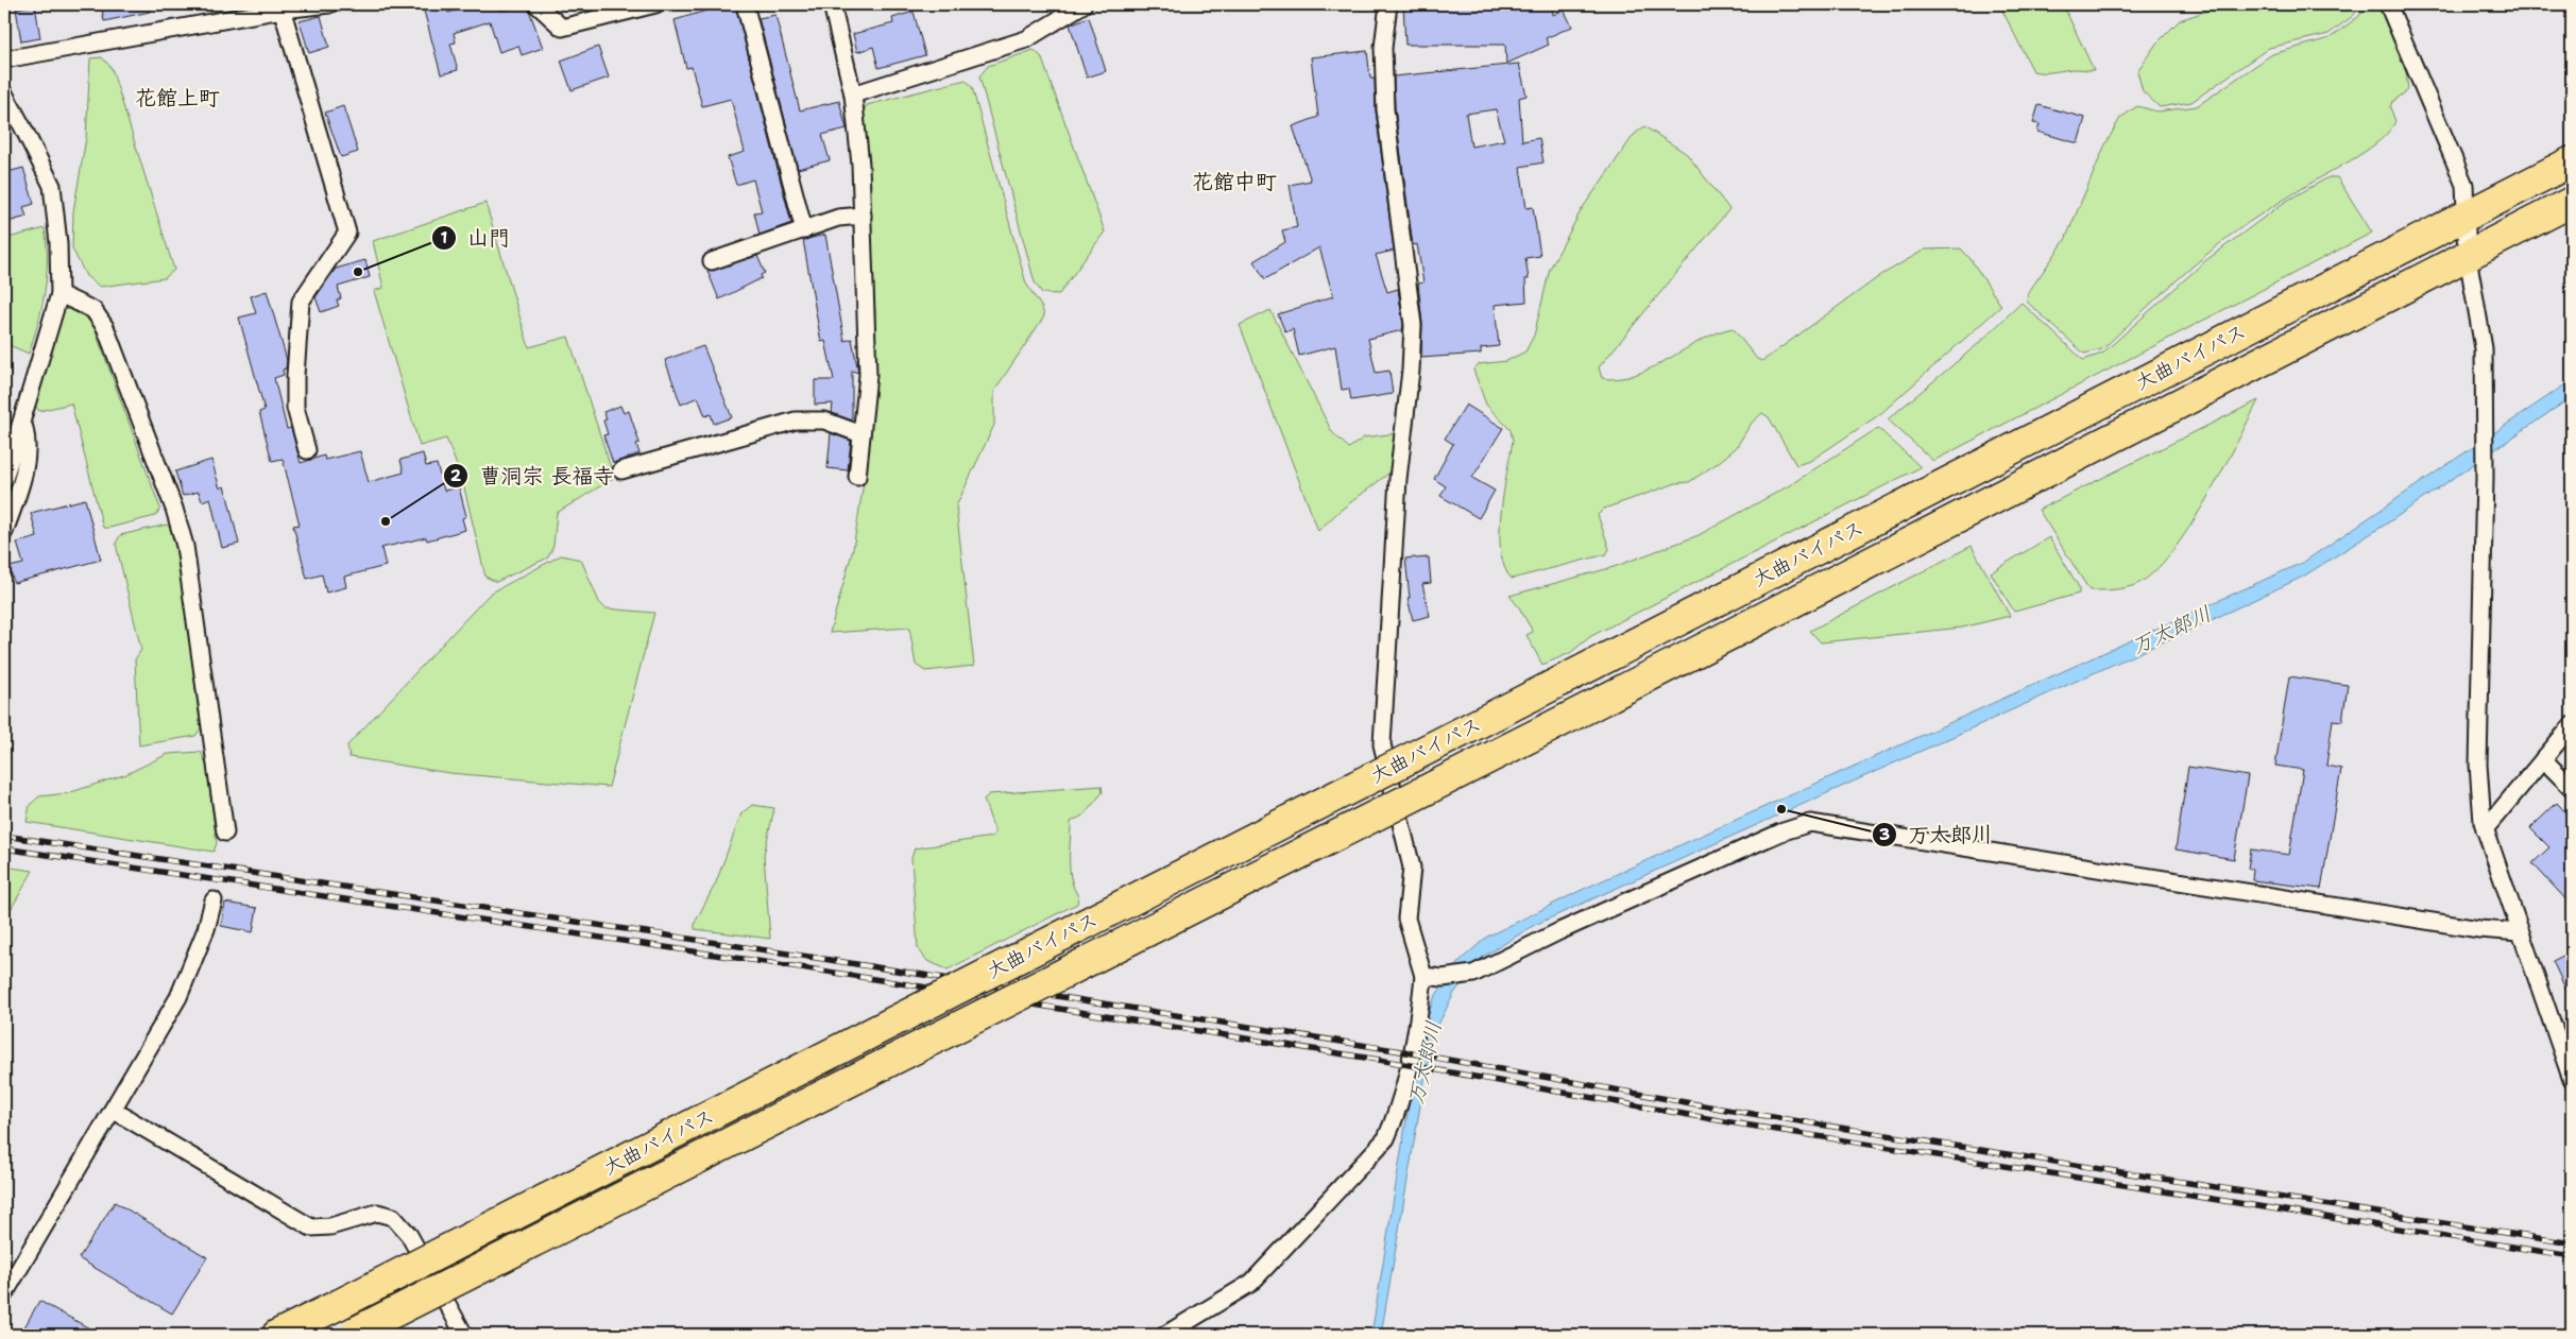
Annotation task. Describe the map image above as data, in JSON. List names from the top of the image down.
{
  "streets": {
    "highway": ["大曲バイパス"]
  },
  "districts": ["花館上町", "花館中町"],
  "water": ["万太郎川"],
  "places": ["山門", "曹洞宗 長福寺", "万太郎川"]
}
